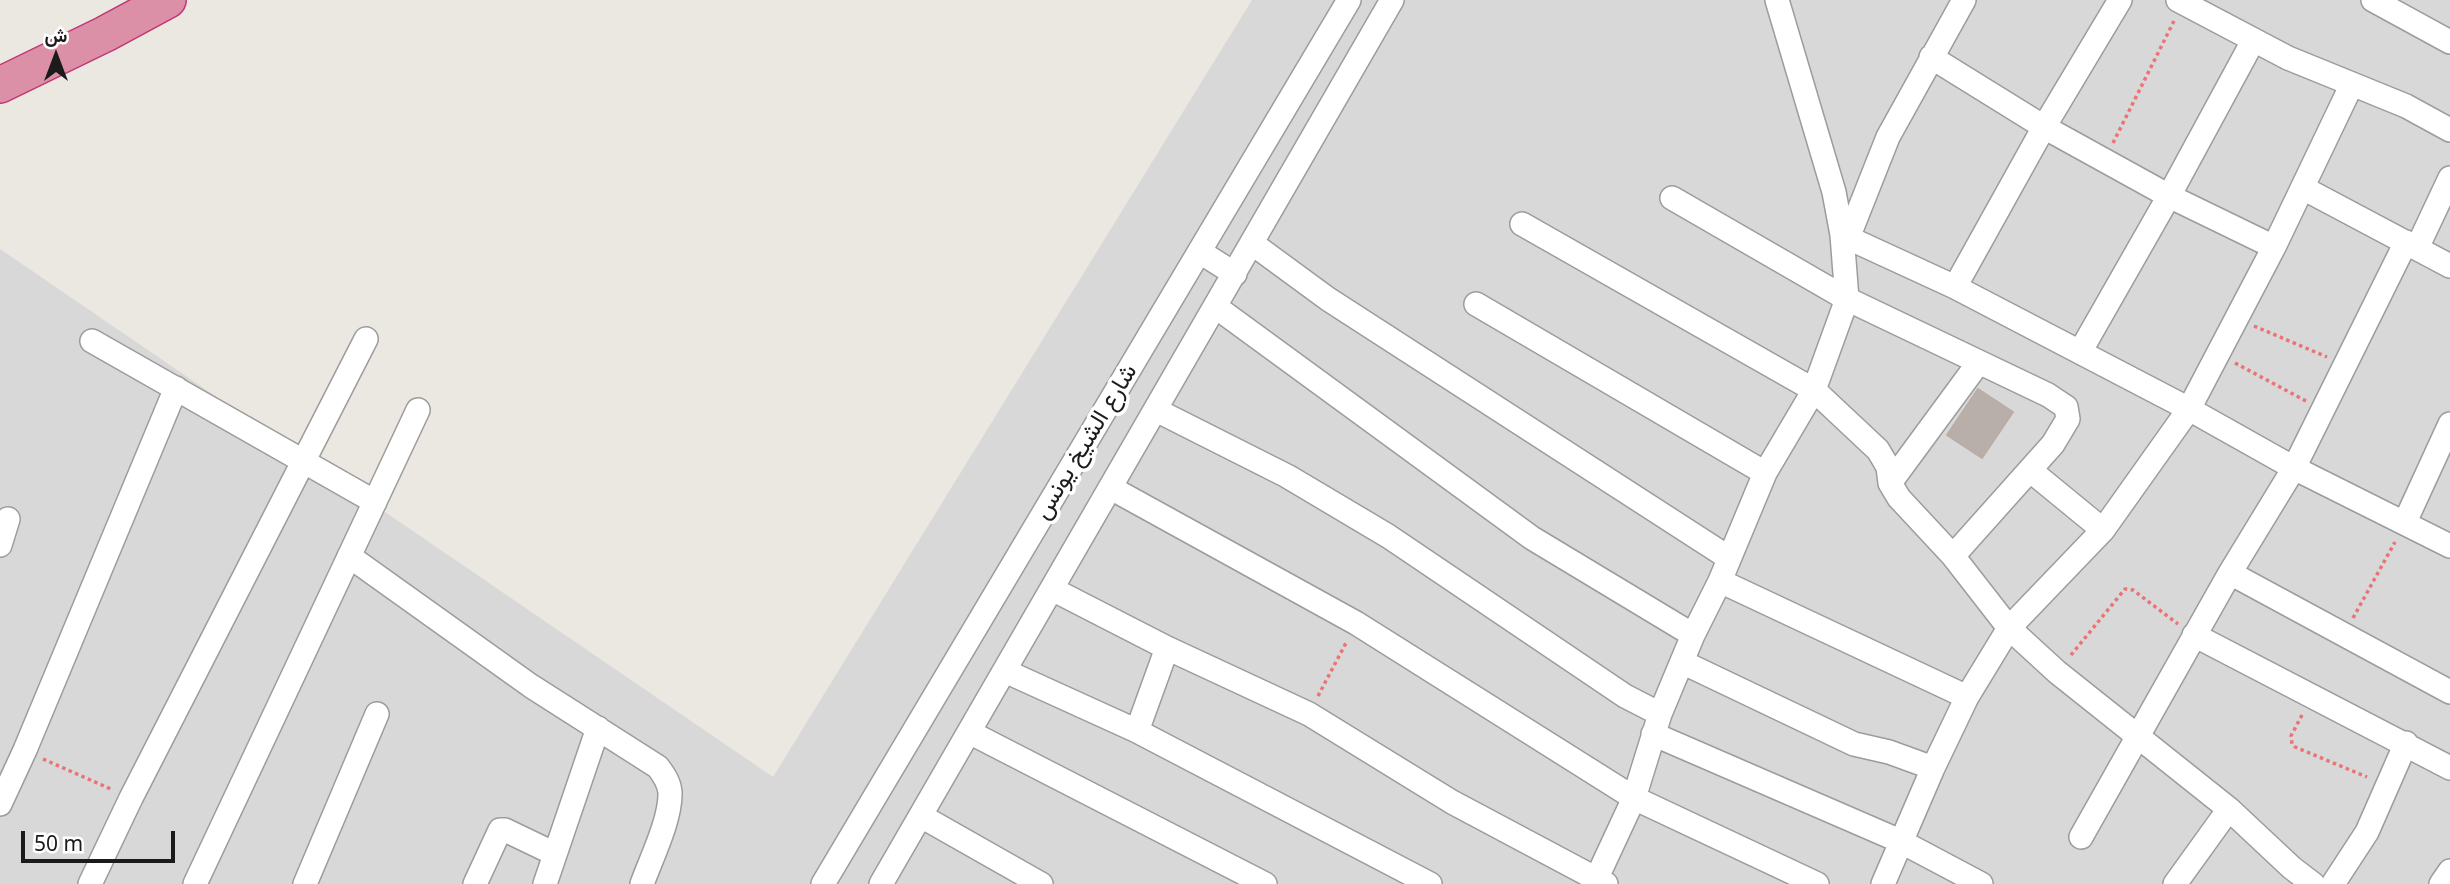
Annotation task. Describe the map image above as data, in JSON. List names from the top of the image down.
{
  "streets": {
    "street": ["شارع الشيخ يونس"]
  },
  "scale_bar": "50 m",
  "north": "top"
}
